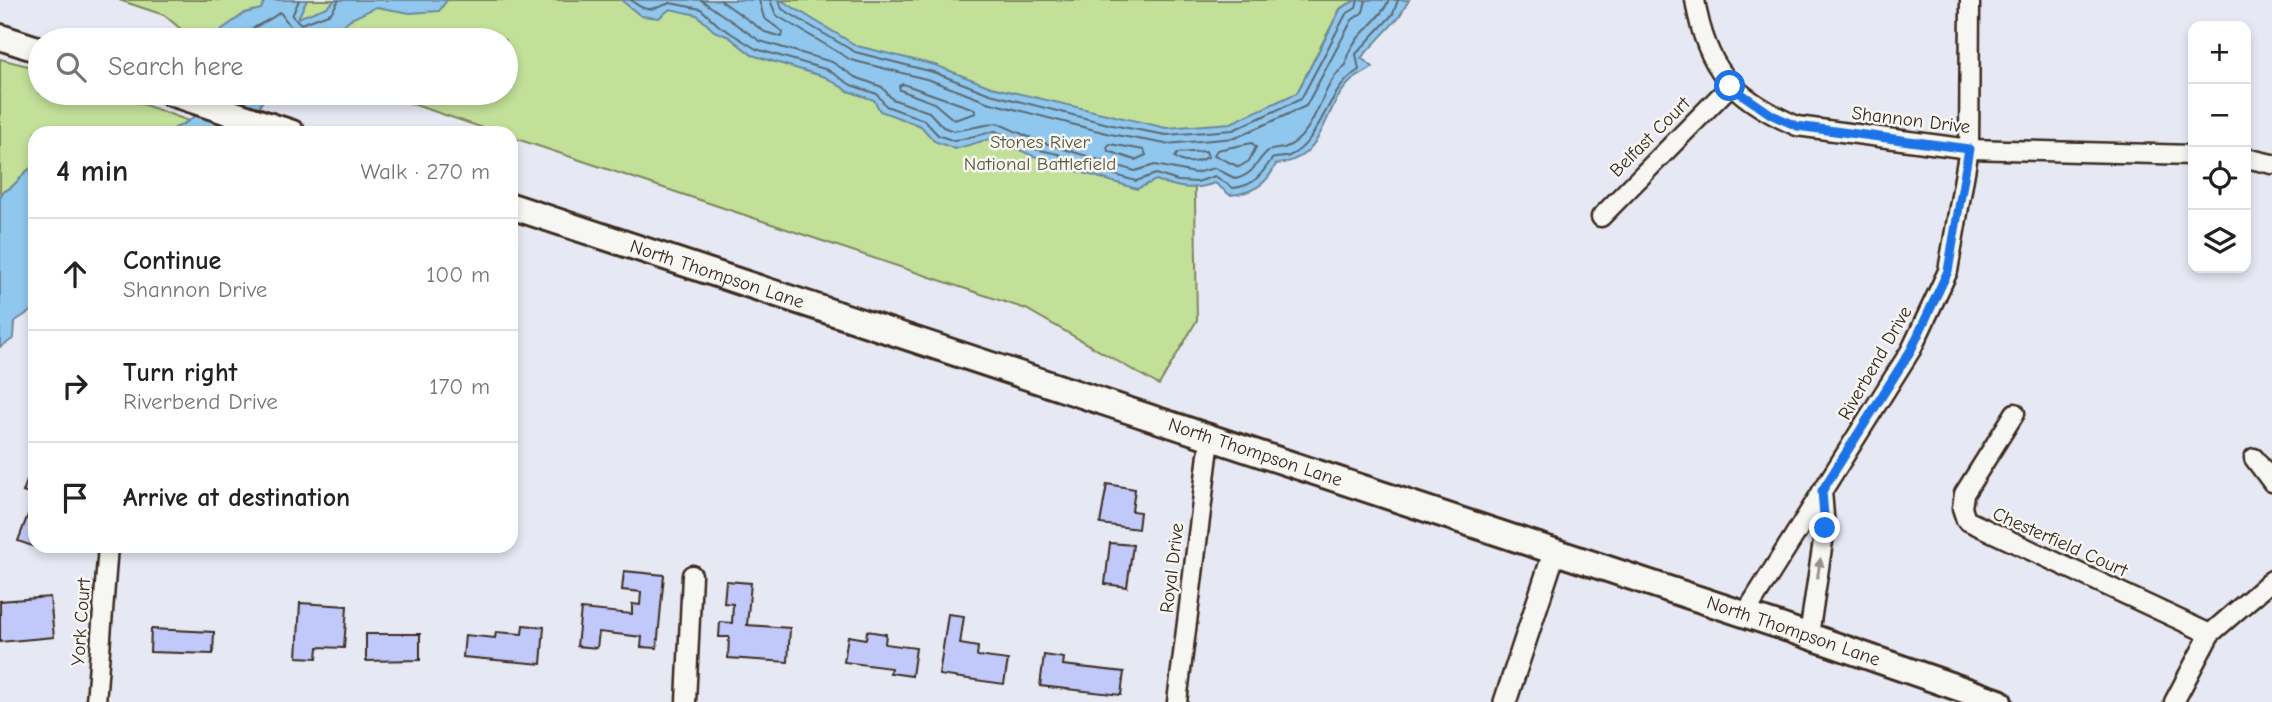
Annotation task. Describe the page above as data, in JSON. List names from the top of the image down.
{
  "streets": {
    "main road": ["North Thompson Lane"],
    "street": [
      "Shannon Drive",
      "Belfast Court",
      "Riverbend Drive",
      "Chesterfield Court",
      "Royal Drive",
      "York Court"
    ]
  },
  "crossings": [
    ["Shannon Drive", "Belfast Court"],
    ["Shannon Drive", "Riverbend Drive"],
    ["North Thompson Lane", "Riverbend Drive"],
    ["North Thompson Lane", "Royal Drive"]
  ],
  "parks": ["Stones River National Battlefield"],
  "page": {
    "map_buttons": ["+", "−"],
    "search": "Search here",
    "heading": ["4 min", "Walk · 270 m"],
    "list": [
      ["Continue", "Shannon Drive", "100 m"],
      ["Turn right", "Riverbend Drive", "170 m"],
      "Arrive at destination"
    ]
  }
}
